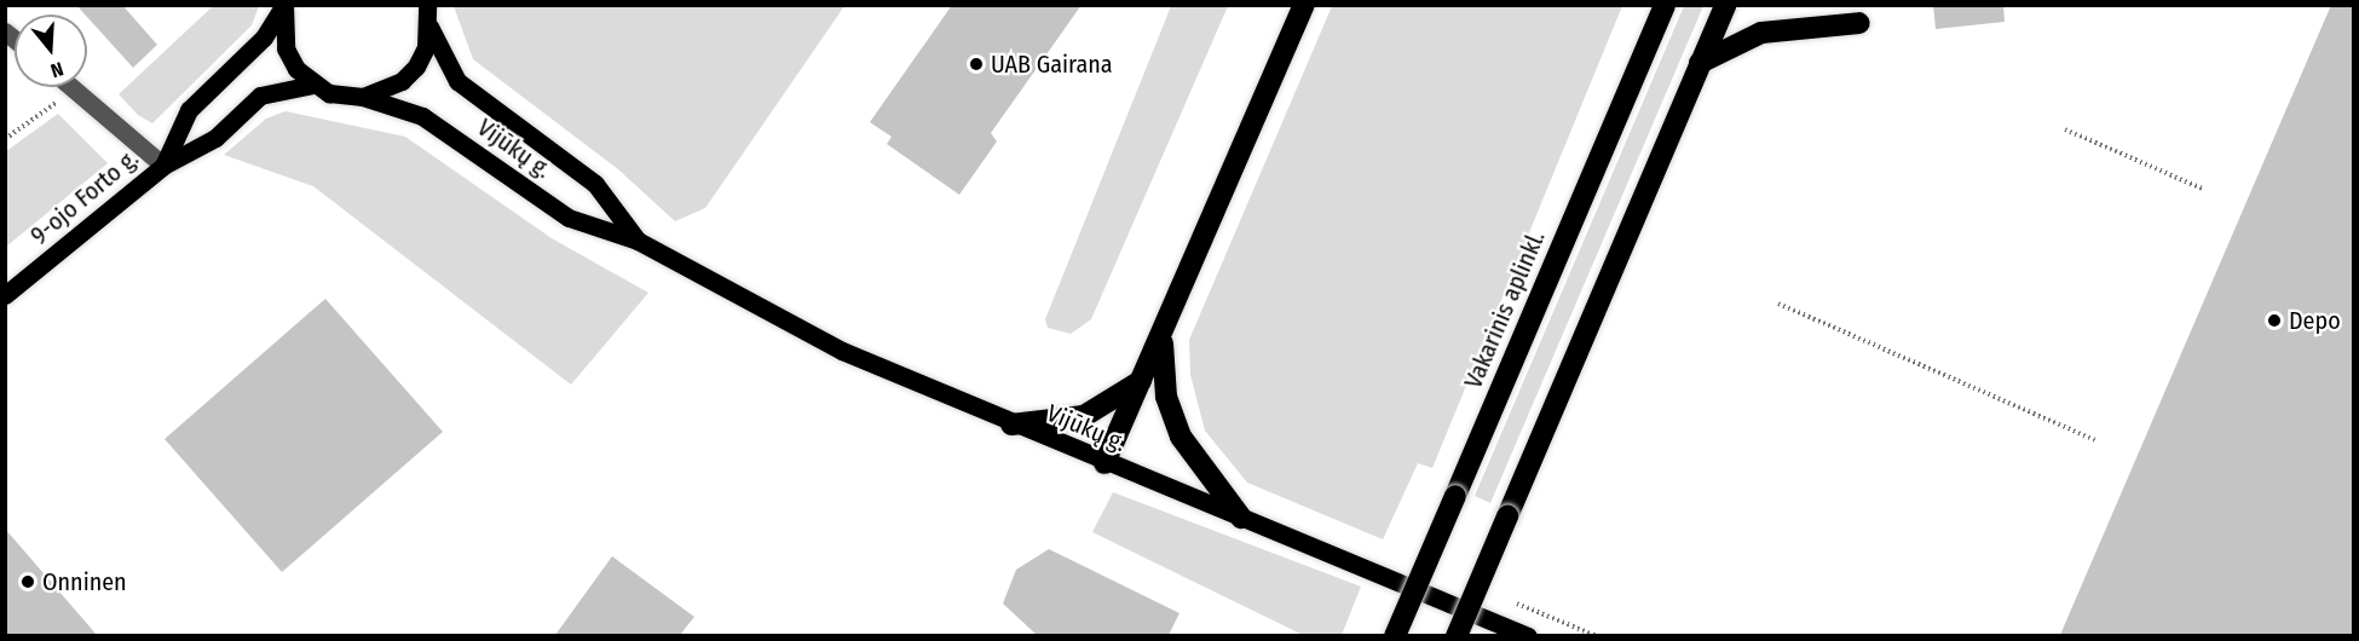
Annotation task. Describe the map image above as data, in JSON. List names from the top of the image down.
{
  "streets": {
    "highway": ["Vakarinis aplinkl."],
    "main road": ["Vijūkų g.", "9-ojo Forto g."]
  },
  "crossings": [
    ["Vijūkų g.", "9-ojo Forto g."]
  ],
  "places": ["UAB Gairana", "Depo", "Onninen"],
  "north": "bottom"
}
